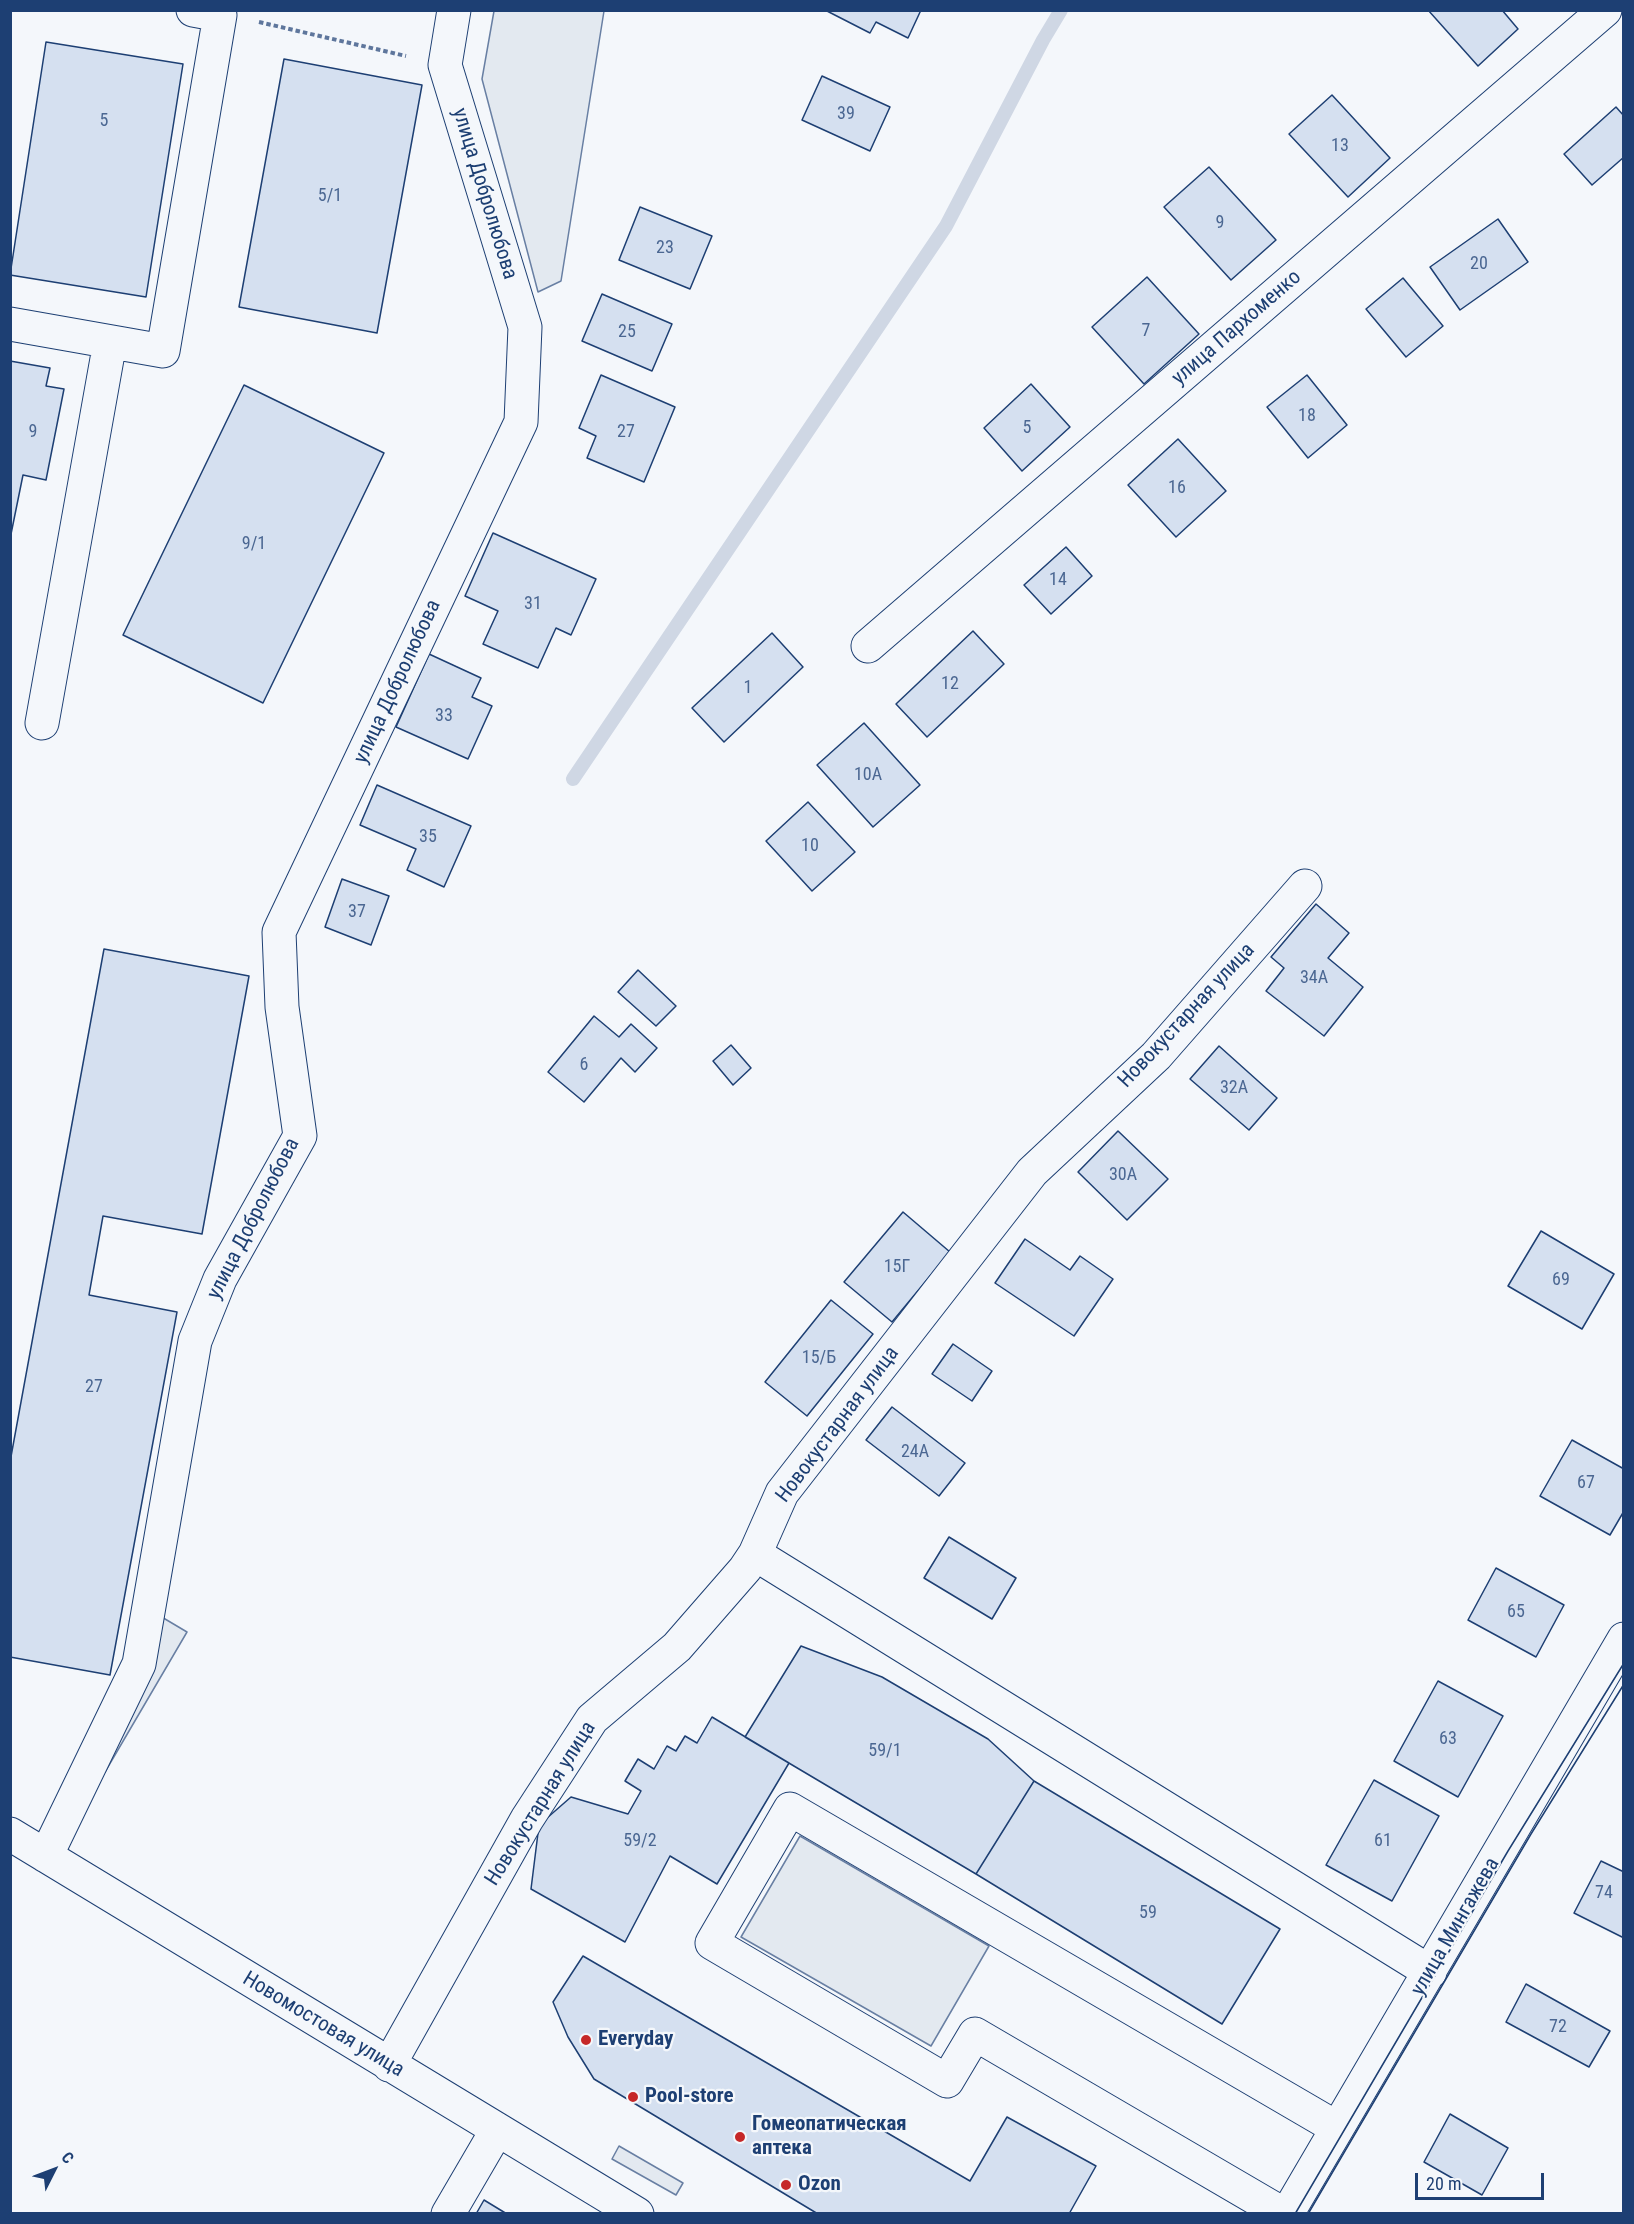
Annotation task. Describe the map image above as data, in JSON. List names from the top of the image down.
{
  "streets": {
    "street": [
      "улица Добролюбова",
      "улица Пархоменко",
      "Новокустарная улица",
      "улица Мингажева",
      "Новомостовая улица"
    ]
  },
  "crossings": [
    ["улица Добролюбова", "Новомостовая улица"],
    ["Новокустарная улица", "Новомостовая улица"]
  ],
  "places": [
    "Everyday",
    "Pool-store",
    "Гомеопатическая аптека",
    "Ozon"
  ],
  "house_numbers": [
    "39",
    "5",
    "13",
    "5/1",
    "9",
    "23",
    "20",
    "7",
    "25",
    "18",
    "5",
    "9",
    "27",
    "16",
    "9/1",
    "14",
    "31",
    "12",
    "1",
    "33",
    "10А",
    "35",
    "10",
    "37",
    "34А",
    "6",
    "32А",
    "30А",
    "15Г",
    "69",
    "15/Б",
    "27",
    "24А",
    "67",
    "65",
    "63",
    "59/1",
    "59/2",
    "61",
    "74",
    "59",
    "72"
  ],
  "scale_bar": "20 m",
  "north": "top right"
}
